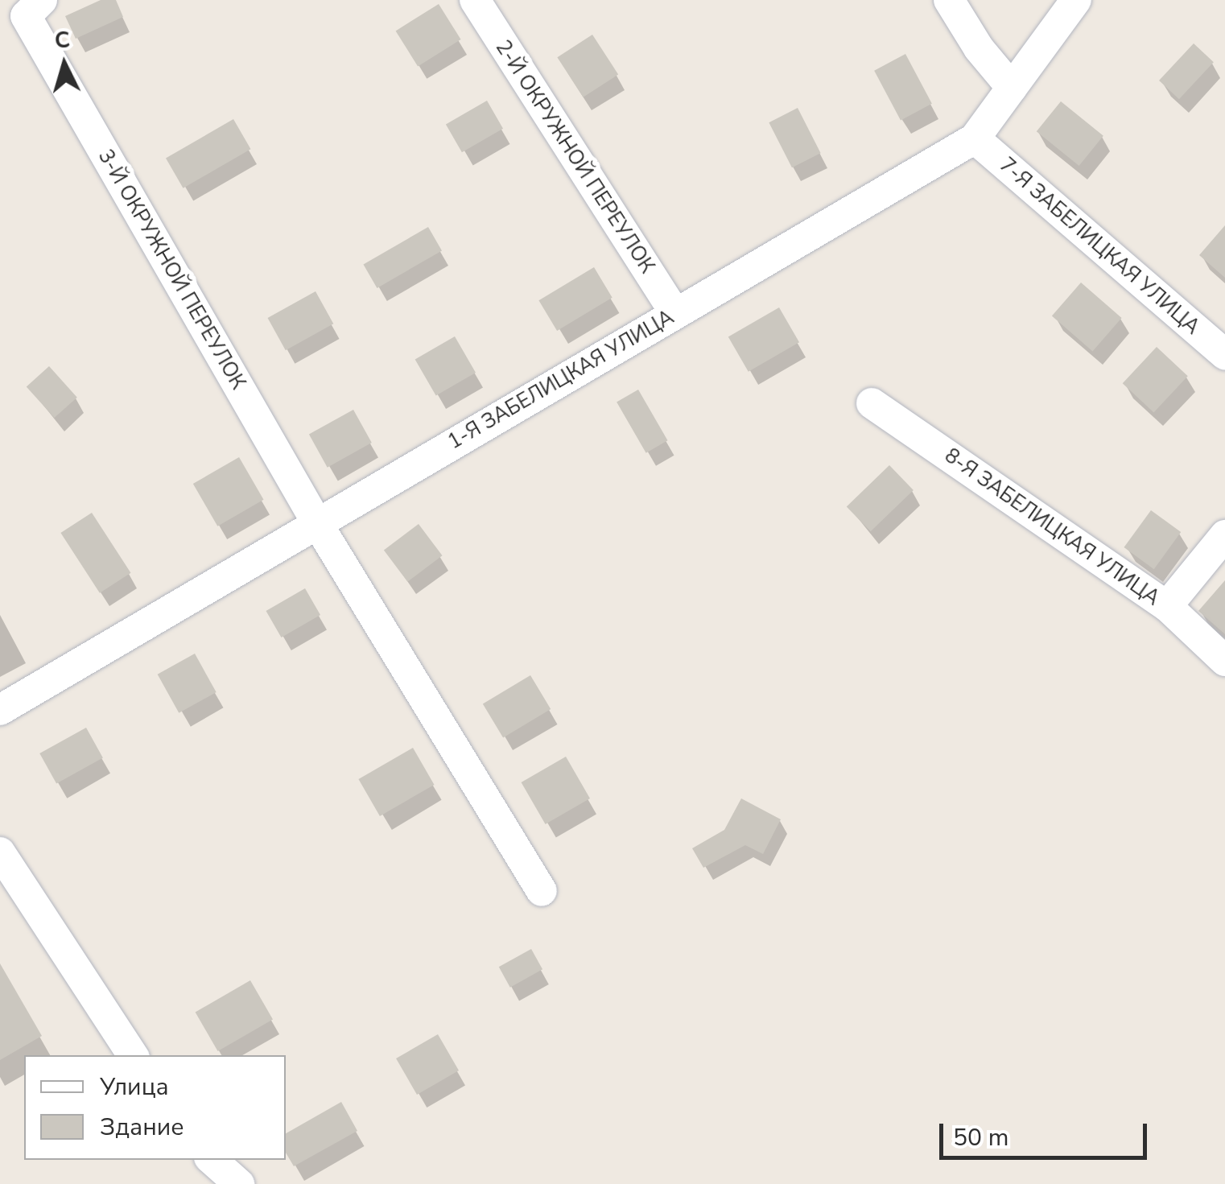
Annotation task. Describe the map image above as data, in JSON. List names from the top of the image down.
{
  "streets": {
    "street": [
      "2-Й ОКРУЖНОЙ ПЕРЕУЛОК",
      "7-Я ЗАБЕЛИЦКАЯ УЛИЦА",
      "3-Й ОКРУЖНОЙ ПЕРЕУЛОК",
      "1-Я ЗАБЕЛИЦКАЯ УЛИЦА",
      "8-Я ЗАБЕЛИЦКАЯ УЛИЦА"
    ]
  },
  "crossings": [
    ["2-Й ОКРУЖНОЙ ПЕРЕУЛОК", "1-Я ЗАБЕЛИЦКАЯ УЛИЦА"],
    ["7-Я ЗАБЕЛИЦКАЯ УЛИЦА", "1-Я ЗАБЕЛИЦКАЯ УЛИЦА"],
    ["3-Й ОКРУЖНОЙ ПЕРЕУЛОК", "1-Я ЗАБЕЛИЦКАЯ УЛИЦА"]
  ],
  "legend": ["Улица", "Здание"],
  "scale_bar": "50 m",
  "north": "top"
}
